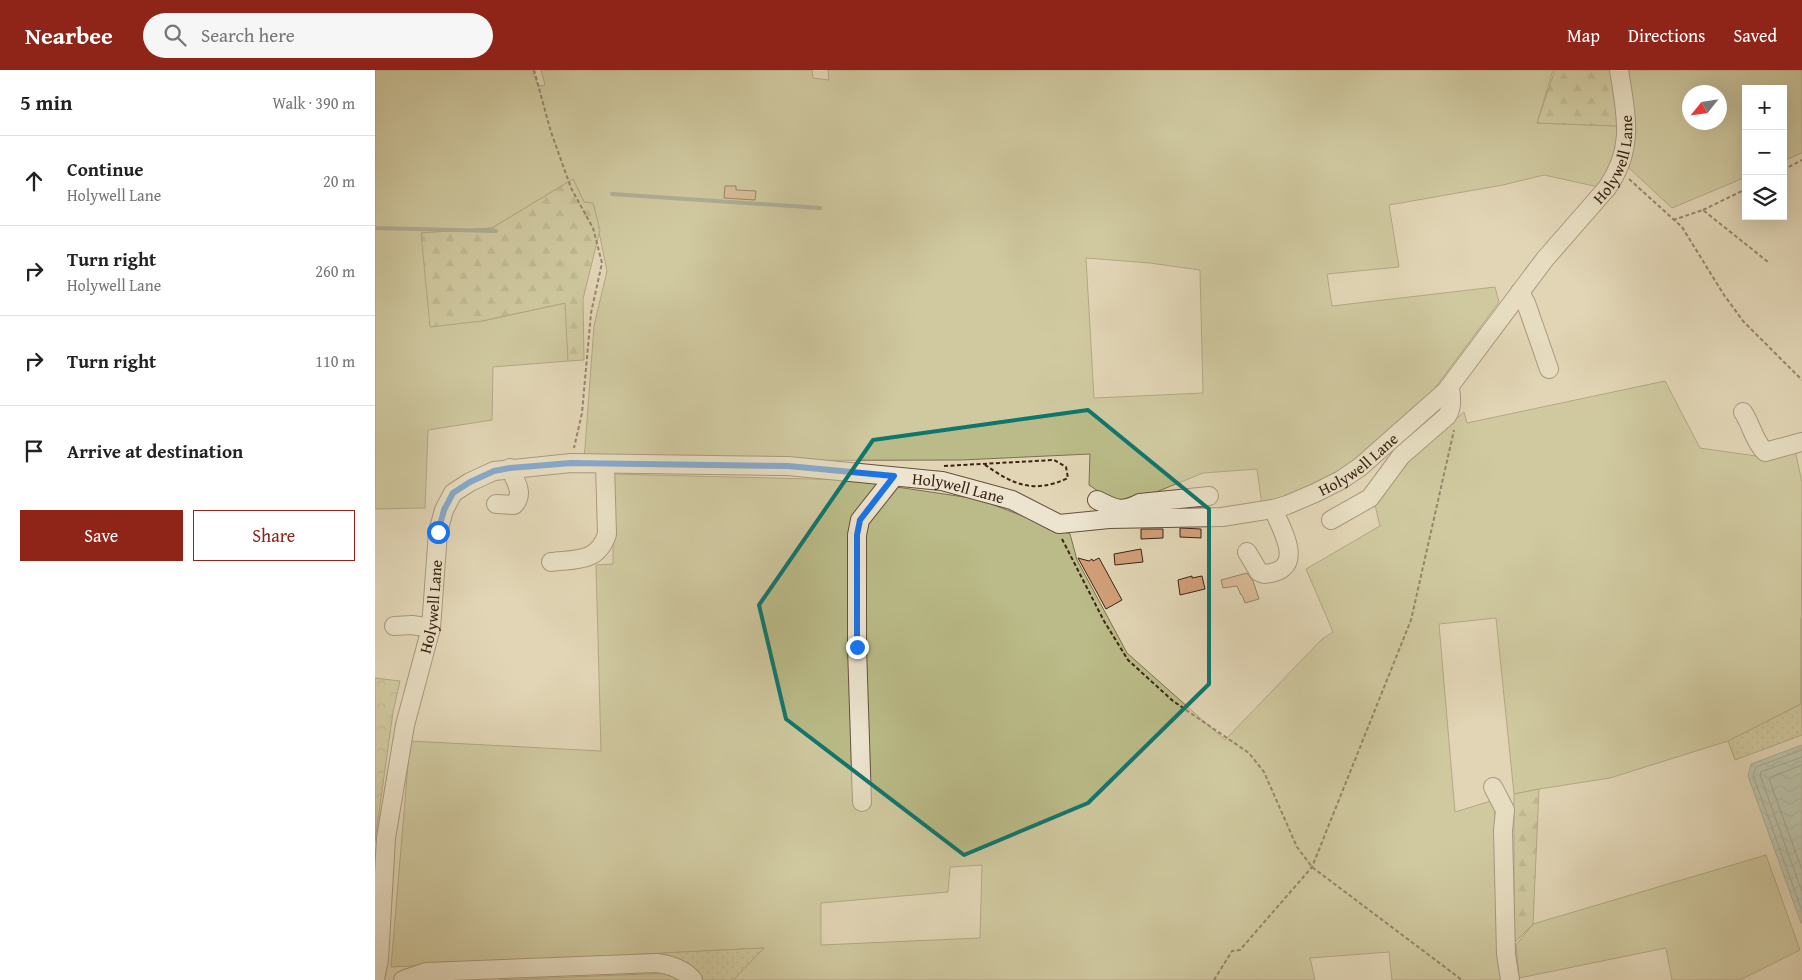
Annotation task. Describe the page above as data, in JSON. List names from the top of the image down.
{
  "streets": {
    "street": ["Holywell Lane"]
  },
  "north": "bottom left",
  "page": {
    "header": "Nearbee",
    "search": "Search here",
    "nav": ["Map", "Directions", "Saved"],
    "heading": ["5 min", "Walk · 390 m"],
    "map_buttons": ["+", "−"],
    "list": [
      ["Continue", "Holywell Lane", "20 m"],
      ["Turn right", "Holywell Lane", "260 m"],
      ["Turn right", "110 m"],
      "Arrive at destination"
    ],
    "buttons": ["Save", "Share"]
  }
}
